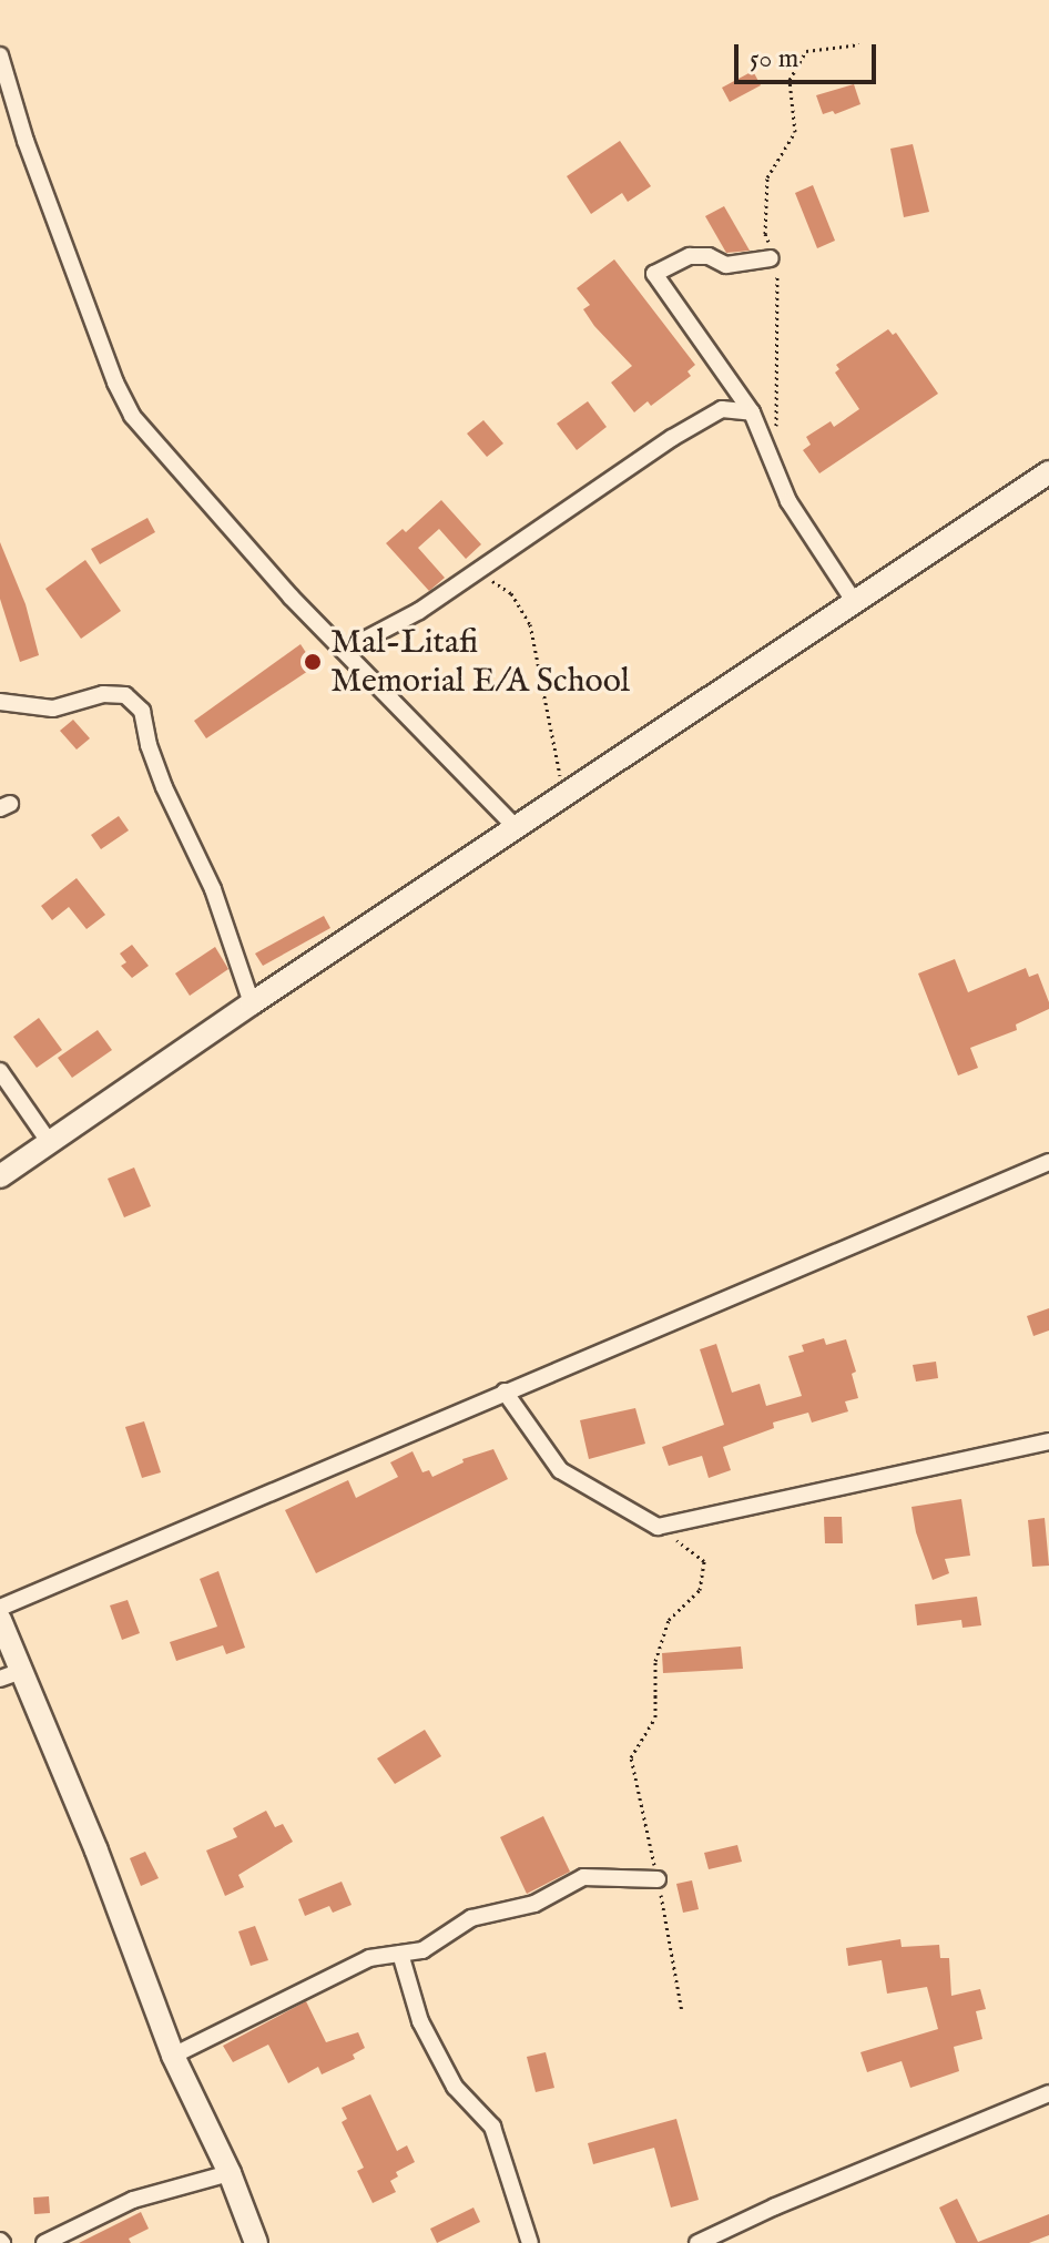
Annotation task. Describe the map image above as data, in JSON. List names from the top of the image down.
{
  "places": ["Mal-Litafi Memorial E/A School"],
  "scale_bar": "50 m"
}
